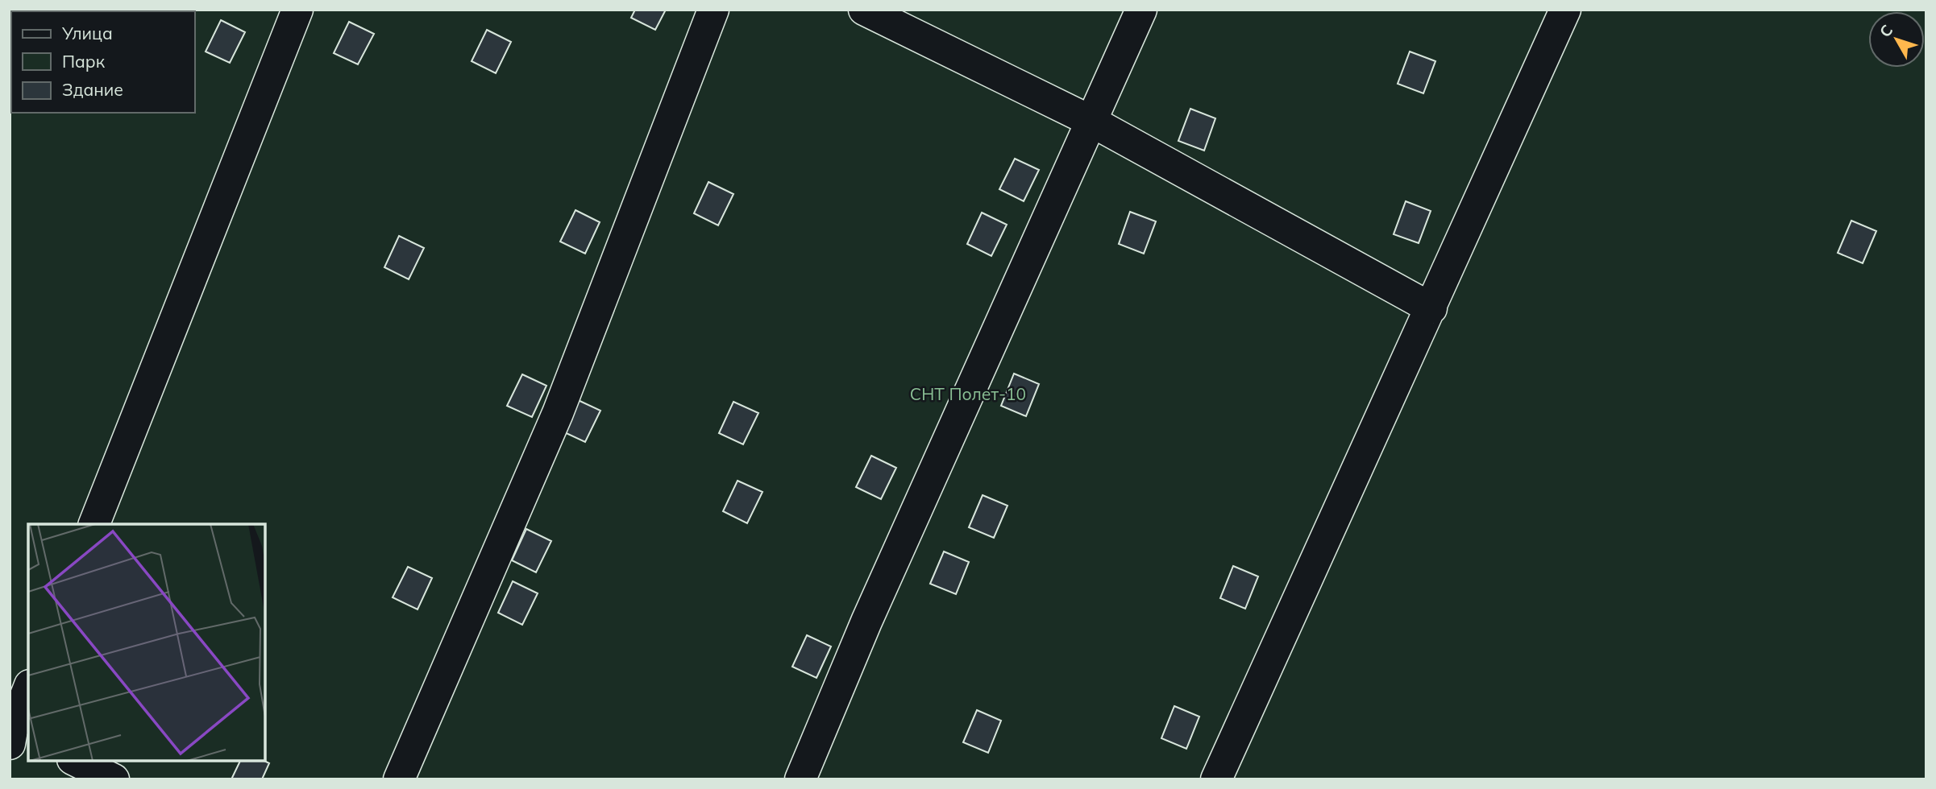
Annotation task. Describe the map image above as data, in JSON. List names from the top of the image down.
{
  "parks": ["СНТ Полет-10"],
  "legend": ["Улица", "Парк", "Здание"],
  "north": "top left"
}
